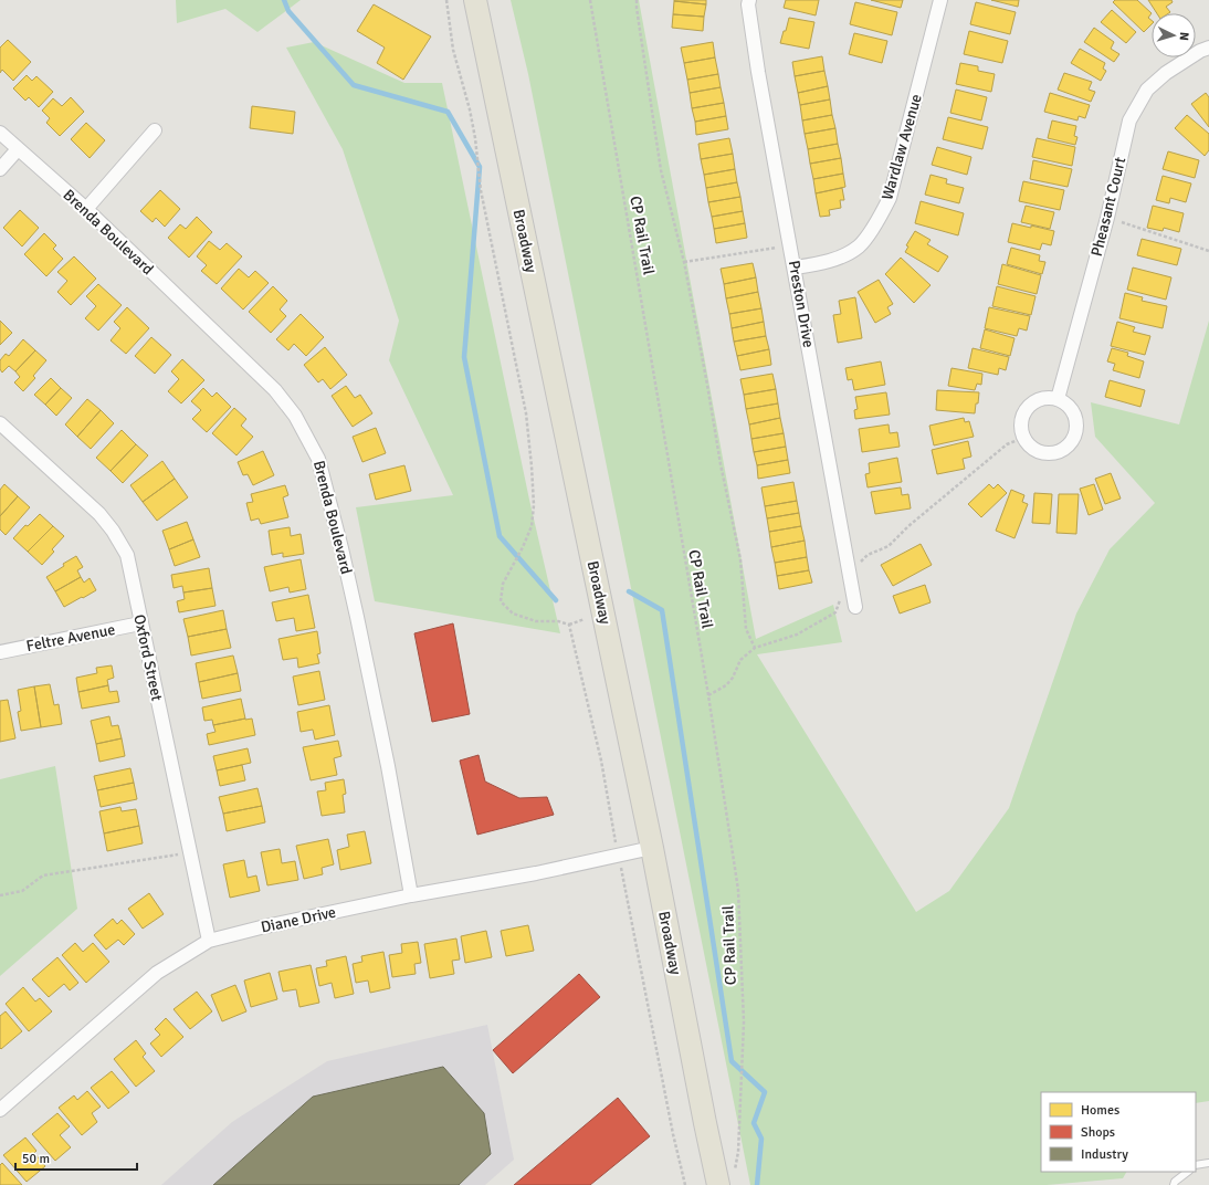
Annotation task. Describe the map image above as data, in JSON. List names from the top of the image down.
{
  "streets": {
    "main road": ["Broadway"],
    "street": [
      "Wardlaw Avenue",
      "Pheasant Court",
      "Brenda Boulevard",
      "Preston Drive",
      "Feltre Avenue",
      "Oxford Street",
      "Diane Drive"
    ],
    "path": ["CP Rail Trail"]
  },
  "crossings": [
    ["Wardlaw Avenue", "Preston Drive"],
    ["Brenda Boulevard", "Diane Drive"],
    ["CP Rail Trail", "Broadway"],
    ["Broadway", "Diane Drive"],
    ["Feltre Avenue", "Oxford Street"],
    ["Oxford Street", "Diane Drive"]
  ],
  "legend": ["Homes", "Shops", "Industry"],
  "scale_bar": "50 m",
  "north": "right"
}
